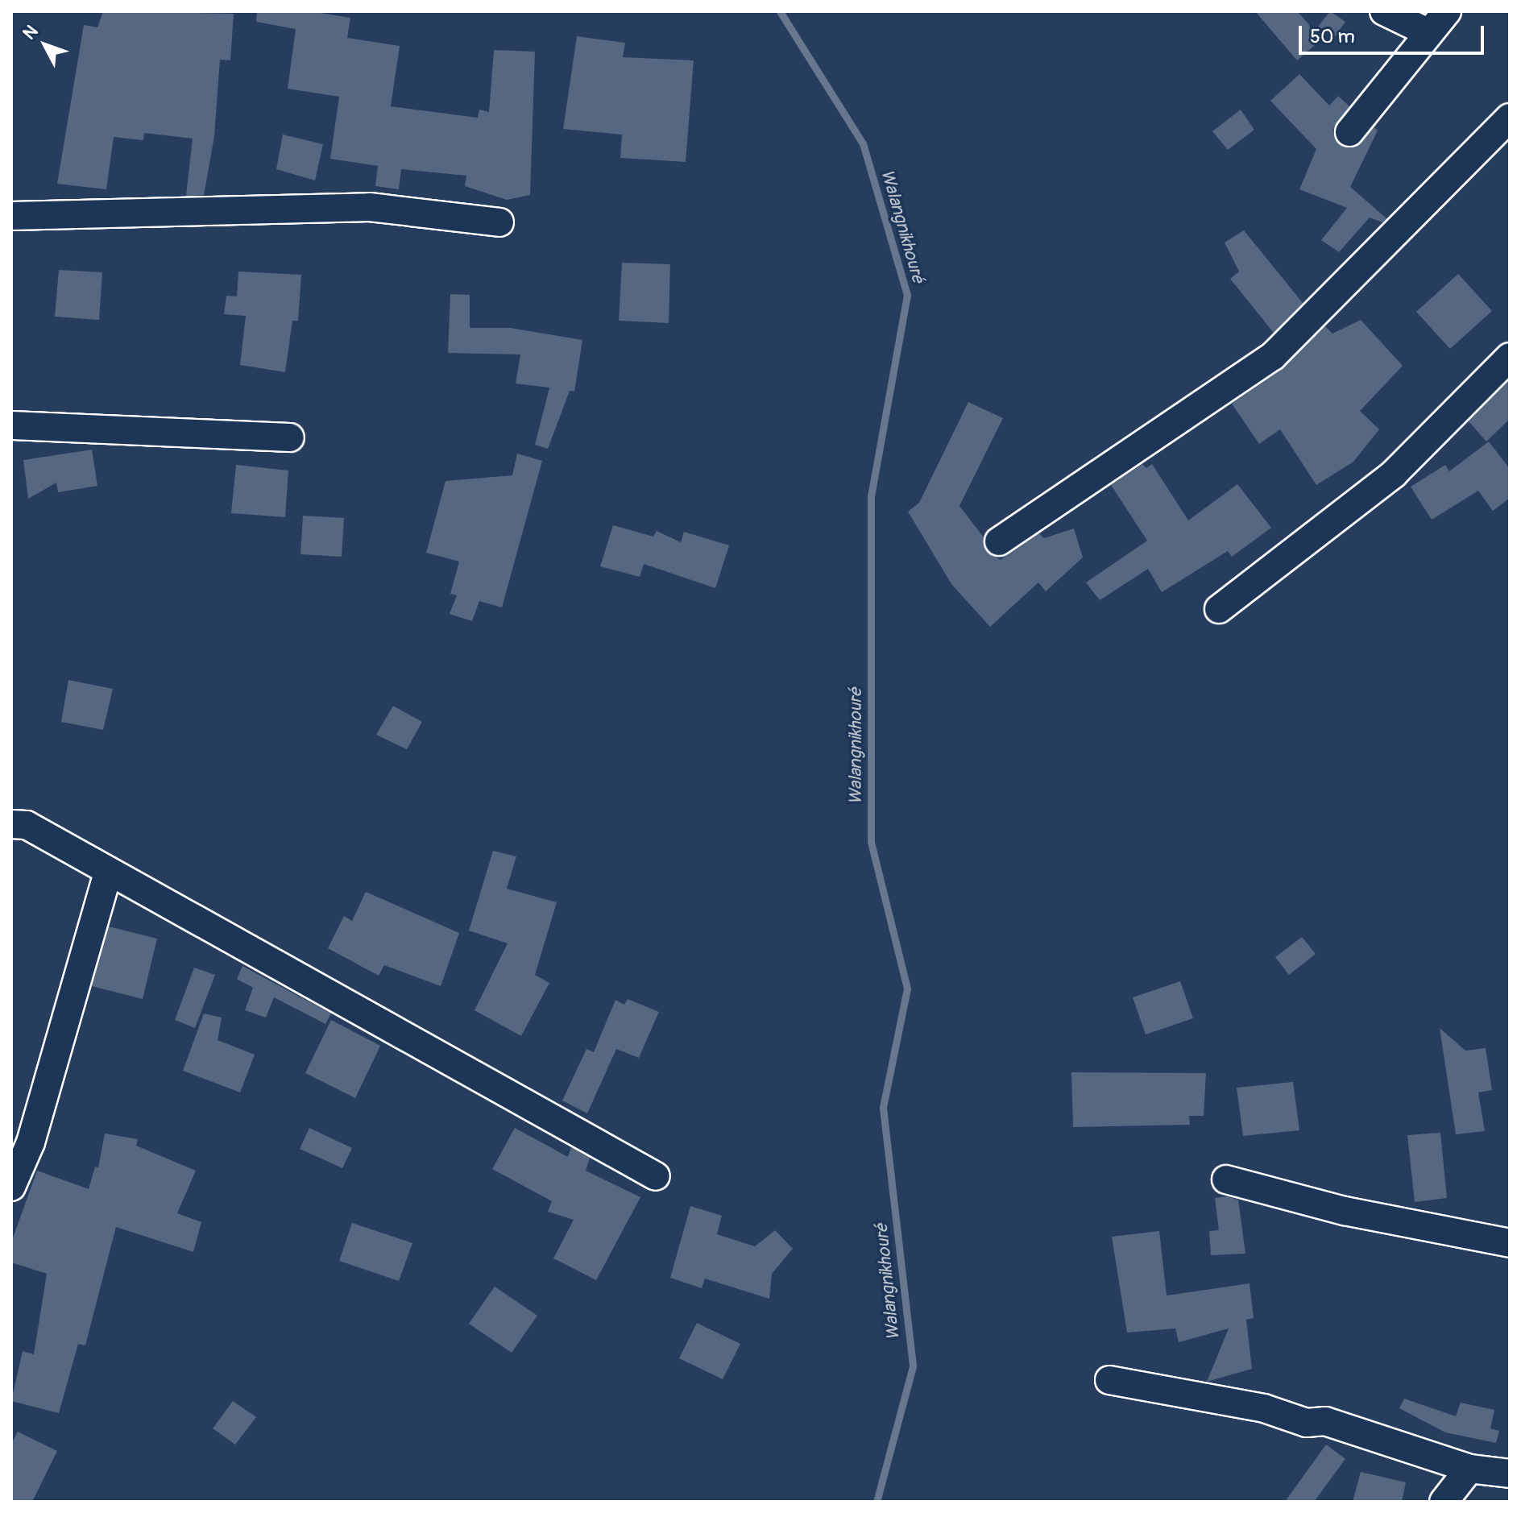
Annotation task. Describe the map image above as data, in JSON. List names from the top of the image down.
{
  "water": ["Walangnikhouré"],
  "scale_bar": "50 m",
  "north": "top left"
}
